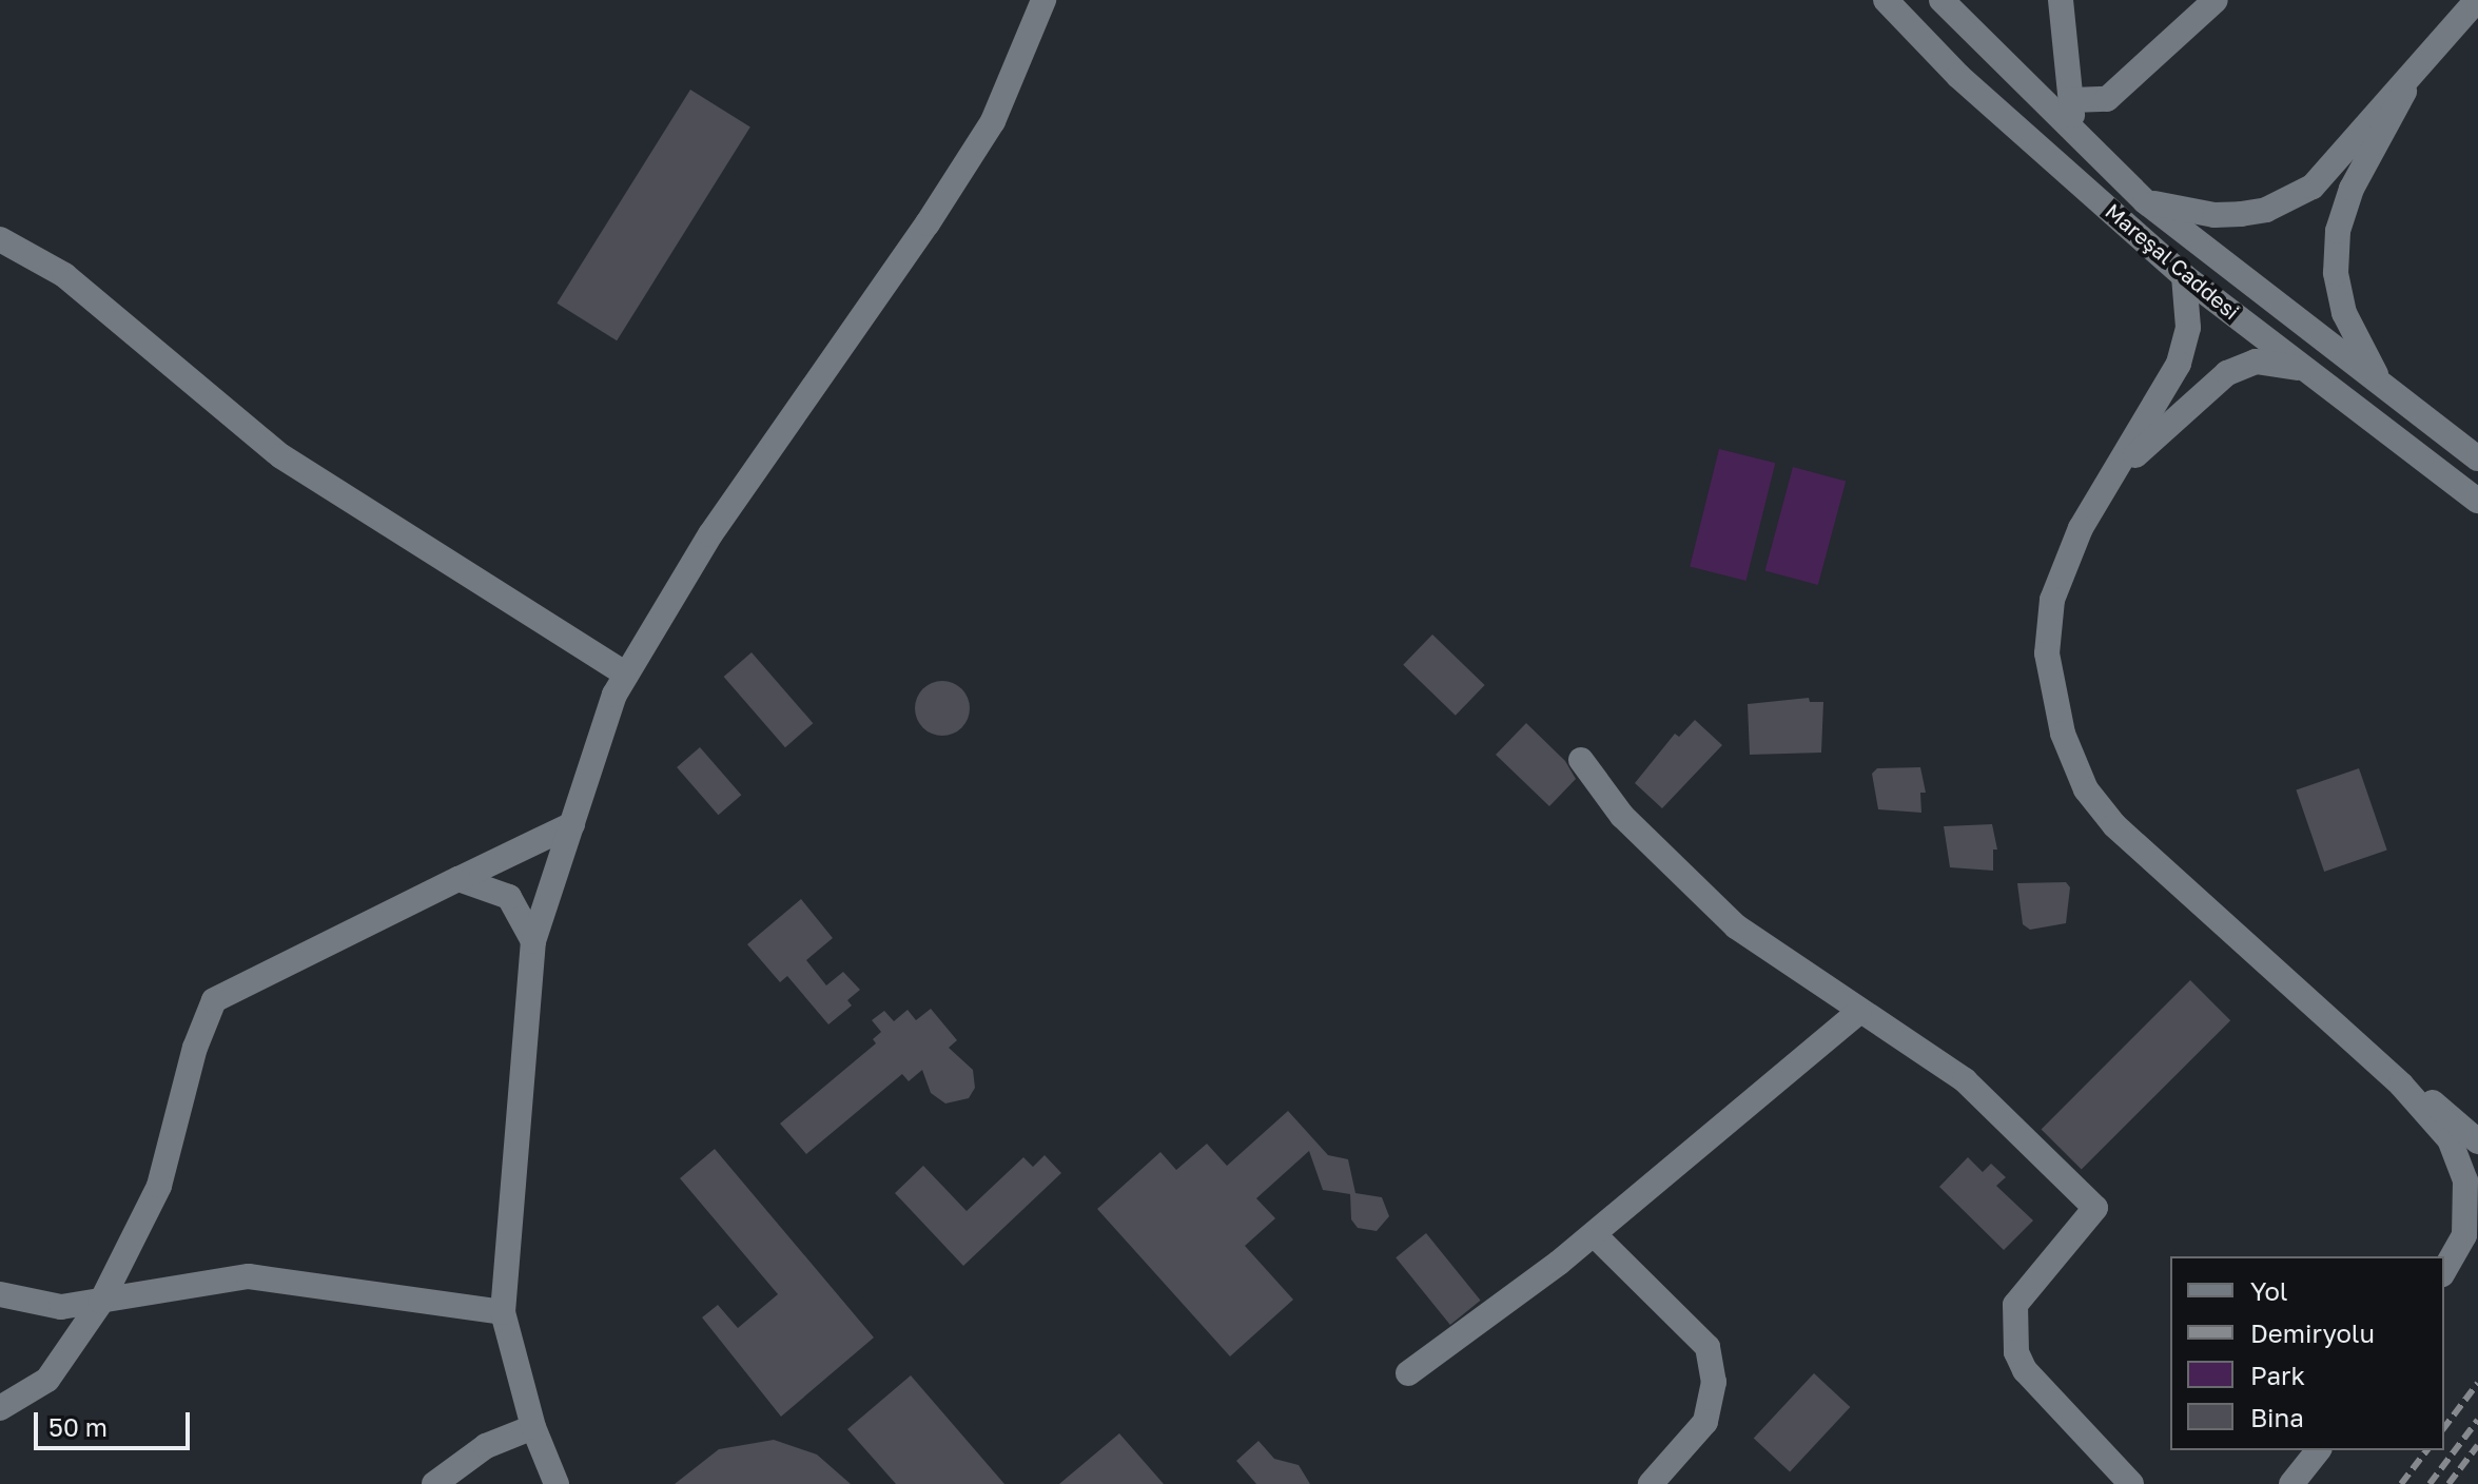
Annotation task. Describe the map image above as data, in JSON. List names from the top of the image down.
{
  "streets": {
    "street": ["Mareşal Caddesi"]
  },
  "legend": [
    "Yol",
    "Demiryolu",
    "Park",
    "Bina"
  ],
  "scale_bar": "50 m"
}
